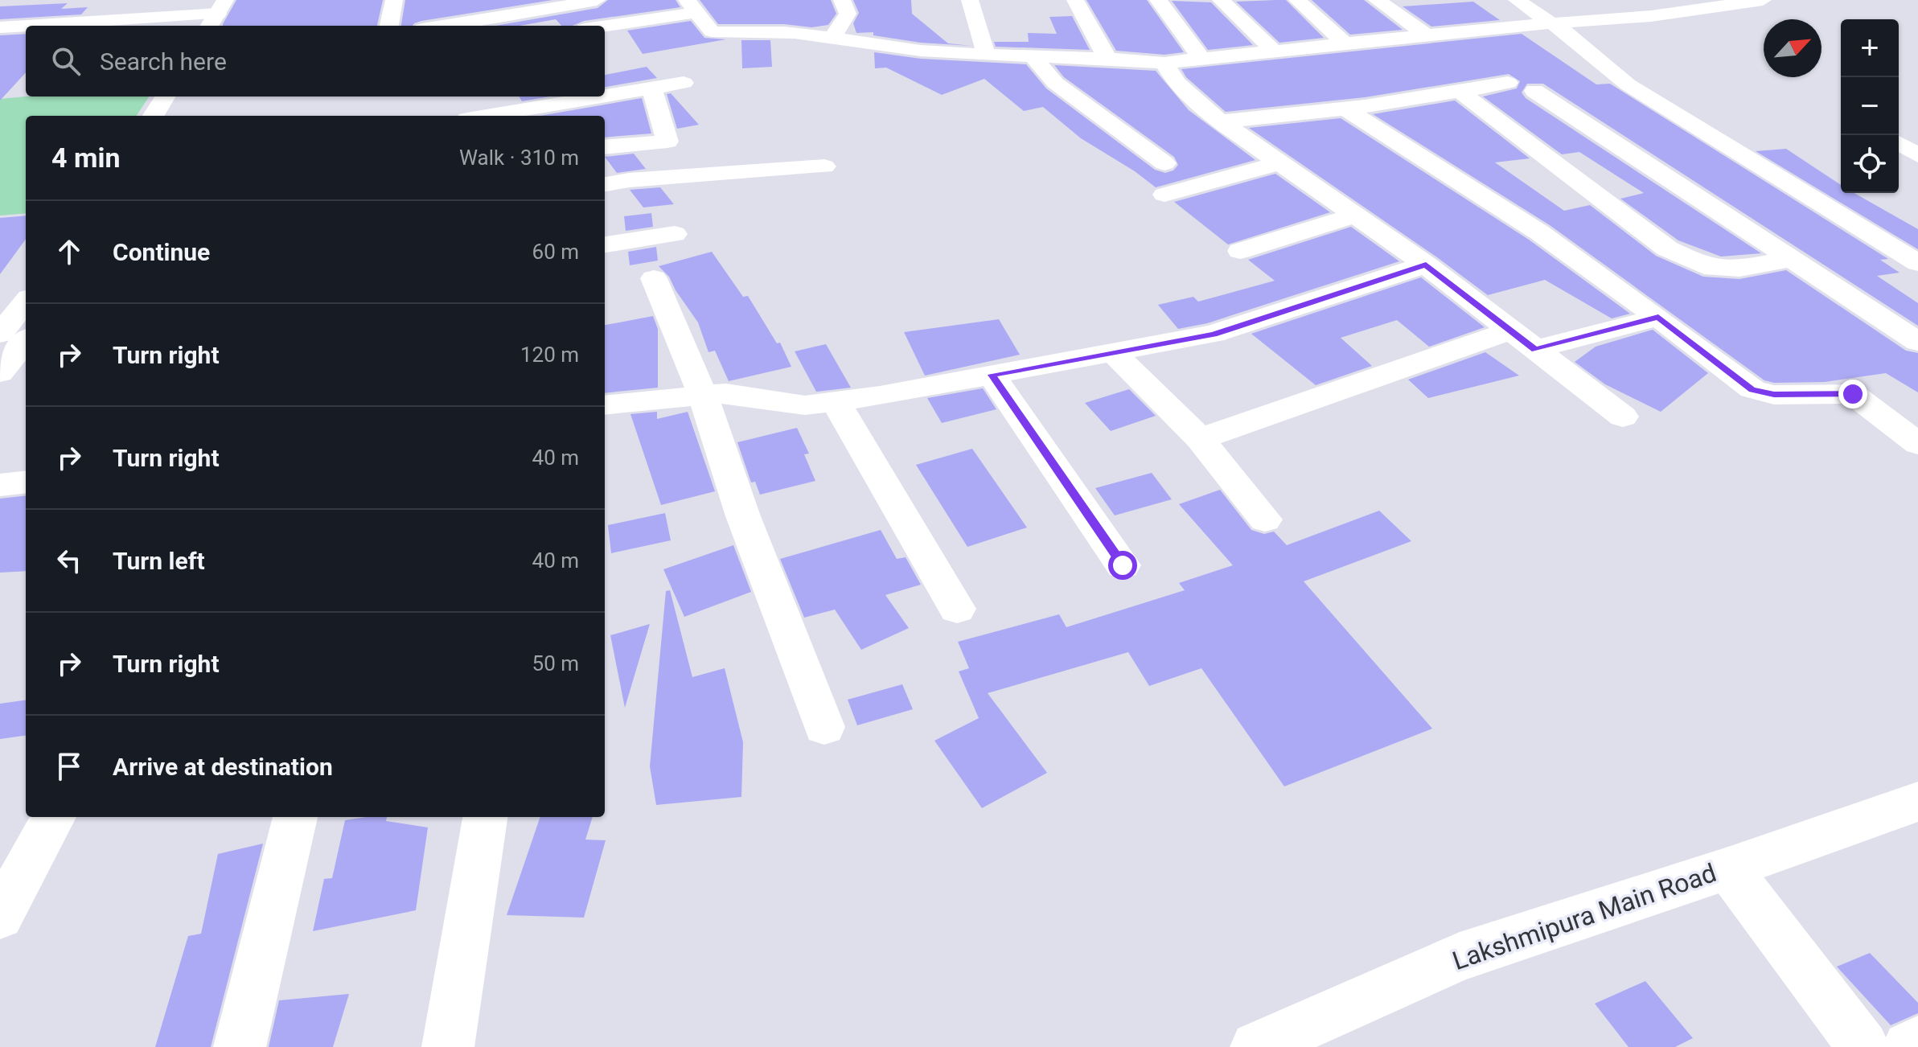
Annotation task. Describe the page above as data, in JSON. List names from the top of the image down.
{
  "streets": {
    "street": ["Lakshmipura Main Road"]
  },
  "north": "top right",
  "page": {
    "map_buttons": ["+", "−"],
    "search": "Search here",
    "heading": ["4 min", "Walk · 310 m"],
    "list": [
      ["Continue", "60 m"],
      ["Turn right", "120 m"],
      ["Turn right", "40 m"],
      ["Turn left", "40 m"],
      ["Turn right", "50 m"],
      "Arrive at destination"
    ]
  }
}
